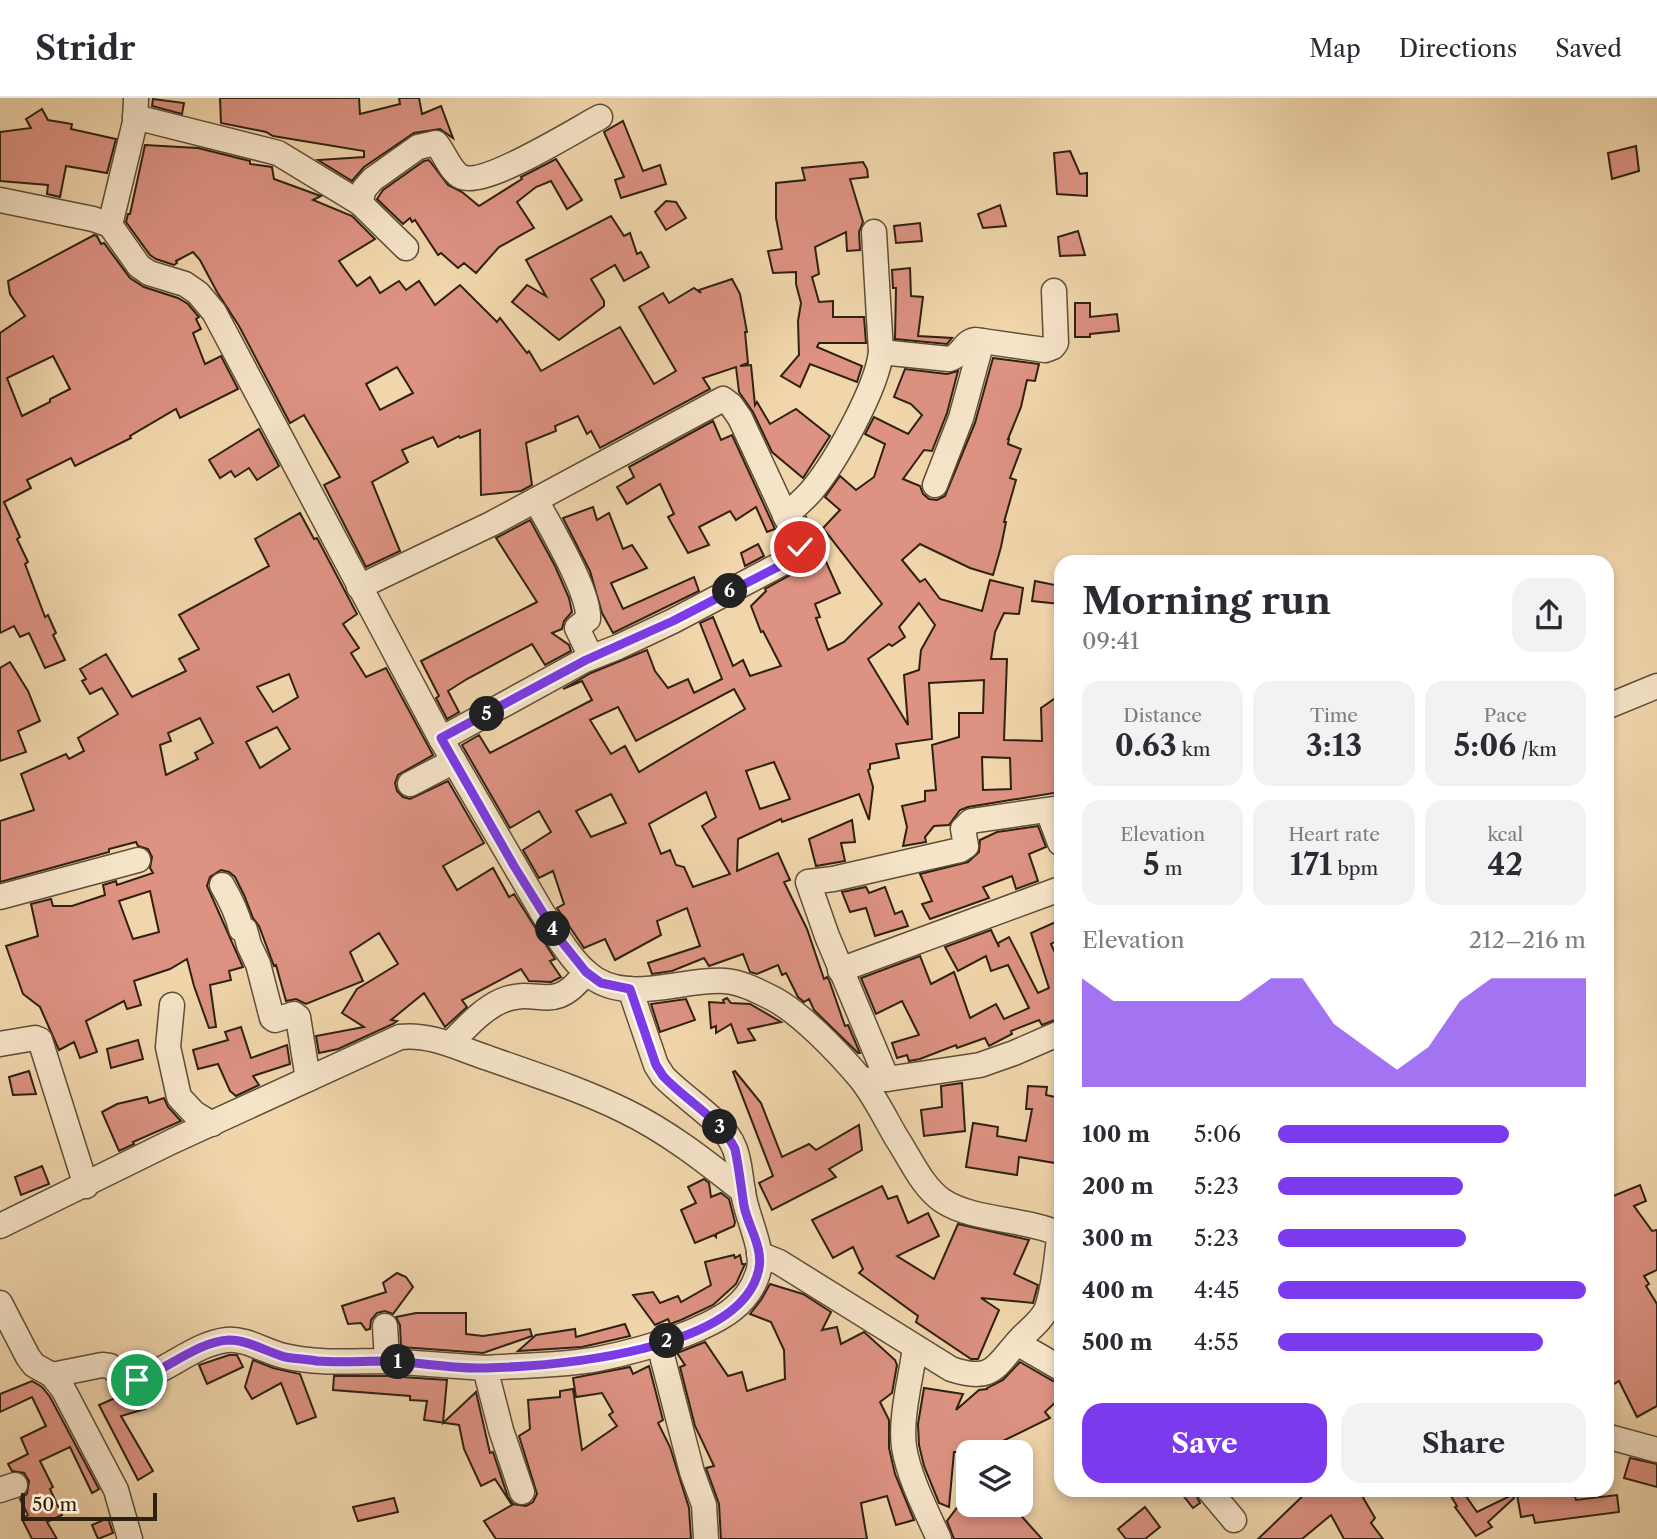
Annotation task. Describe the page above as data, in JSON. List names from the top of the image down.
{
  "scale_bar": "50 m",
  "page": {
    "header": "Stridr",
    "nav": ["Map", "Directions", "Saved"],
    "heading": ["Morning run", "09:41"],
    "pins": [
      "6",
      "5",
      "4",
      "3",
      "2",
      "1"
    ],
    "stats": [
      ["Distance", "0.63 km"],
      ["Time", "3:13"],
      ["Pace", "5:06 /km"],
      ["Elevation", "5 m"],
      ["Heart rate", "171 bpm"],
      ["kcal", "42"]
    ],
    "chart": ["Elevation", "212–216 m"],
    "list": [
      {
        "name": "100 m",
        "note": "5:06"
      },
      {
        "name": "200 m",
        "note": "5:23"
      },
      {
        "name": "300 m",
        "note": "5:23"
      },
      {
        "name": "400 m",
        "note": "4:45"
      },
      {
        "name": "500 m",
        "note": "4:55"
      }
    ],
    "buttons": ["Save", "Share"],
    "scale": "50 m"
  }
}
